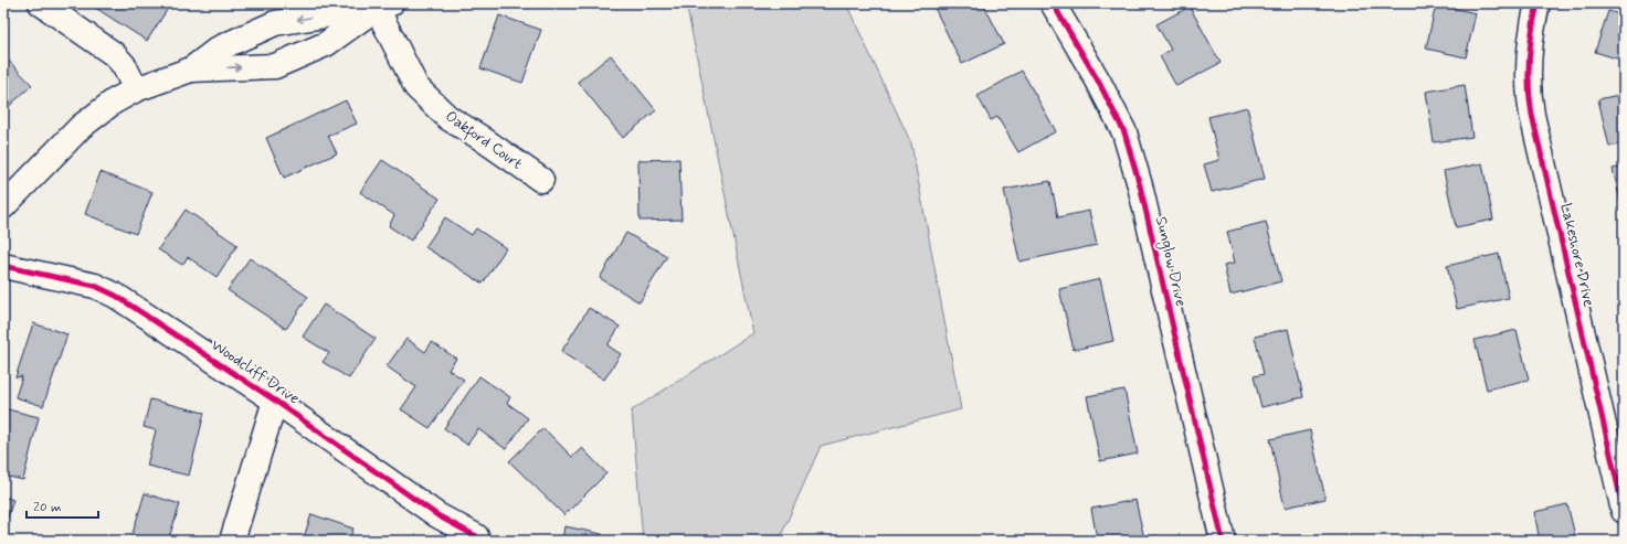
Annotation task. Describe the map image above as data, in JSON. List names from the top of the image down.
{
  "streets": {
    "street": [
      "Oakford Court",
      "Lakeshore Drive",
      "Sunglow Drive",
      "Woodcliff Drive"
    ]
  },
  "scale_bar": "20 m"
}
